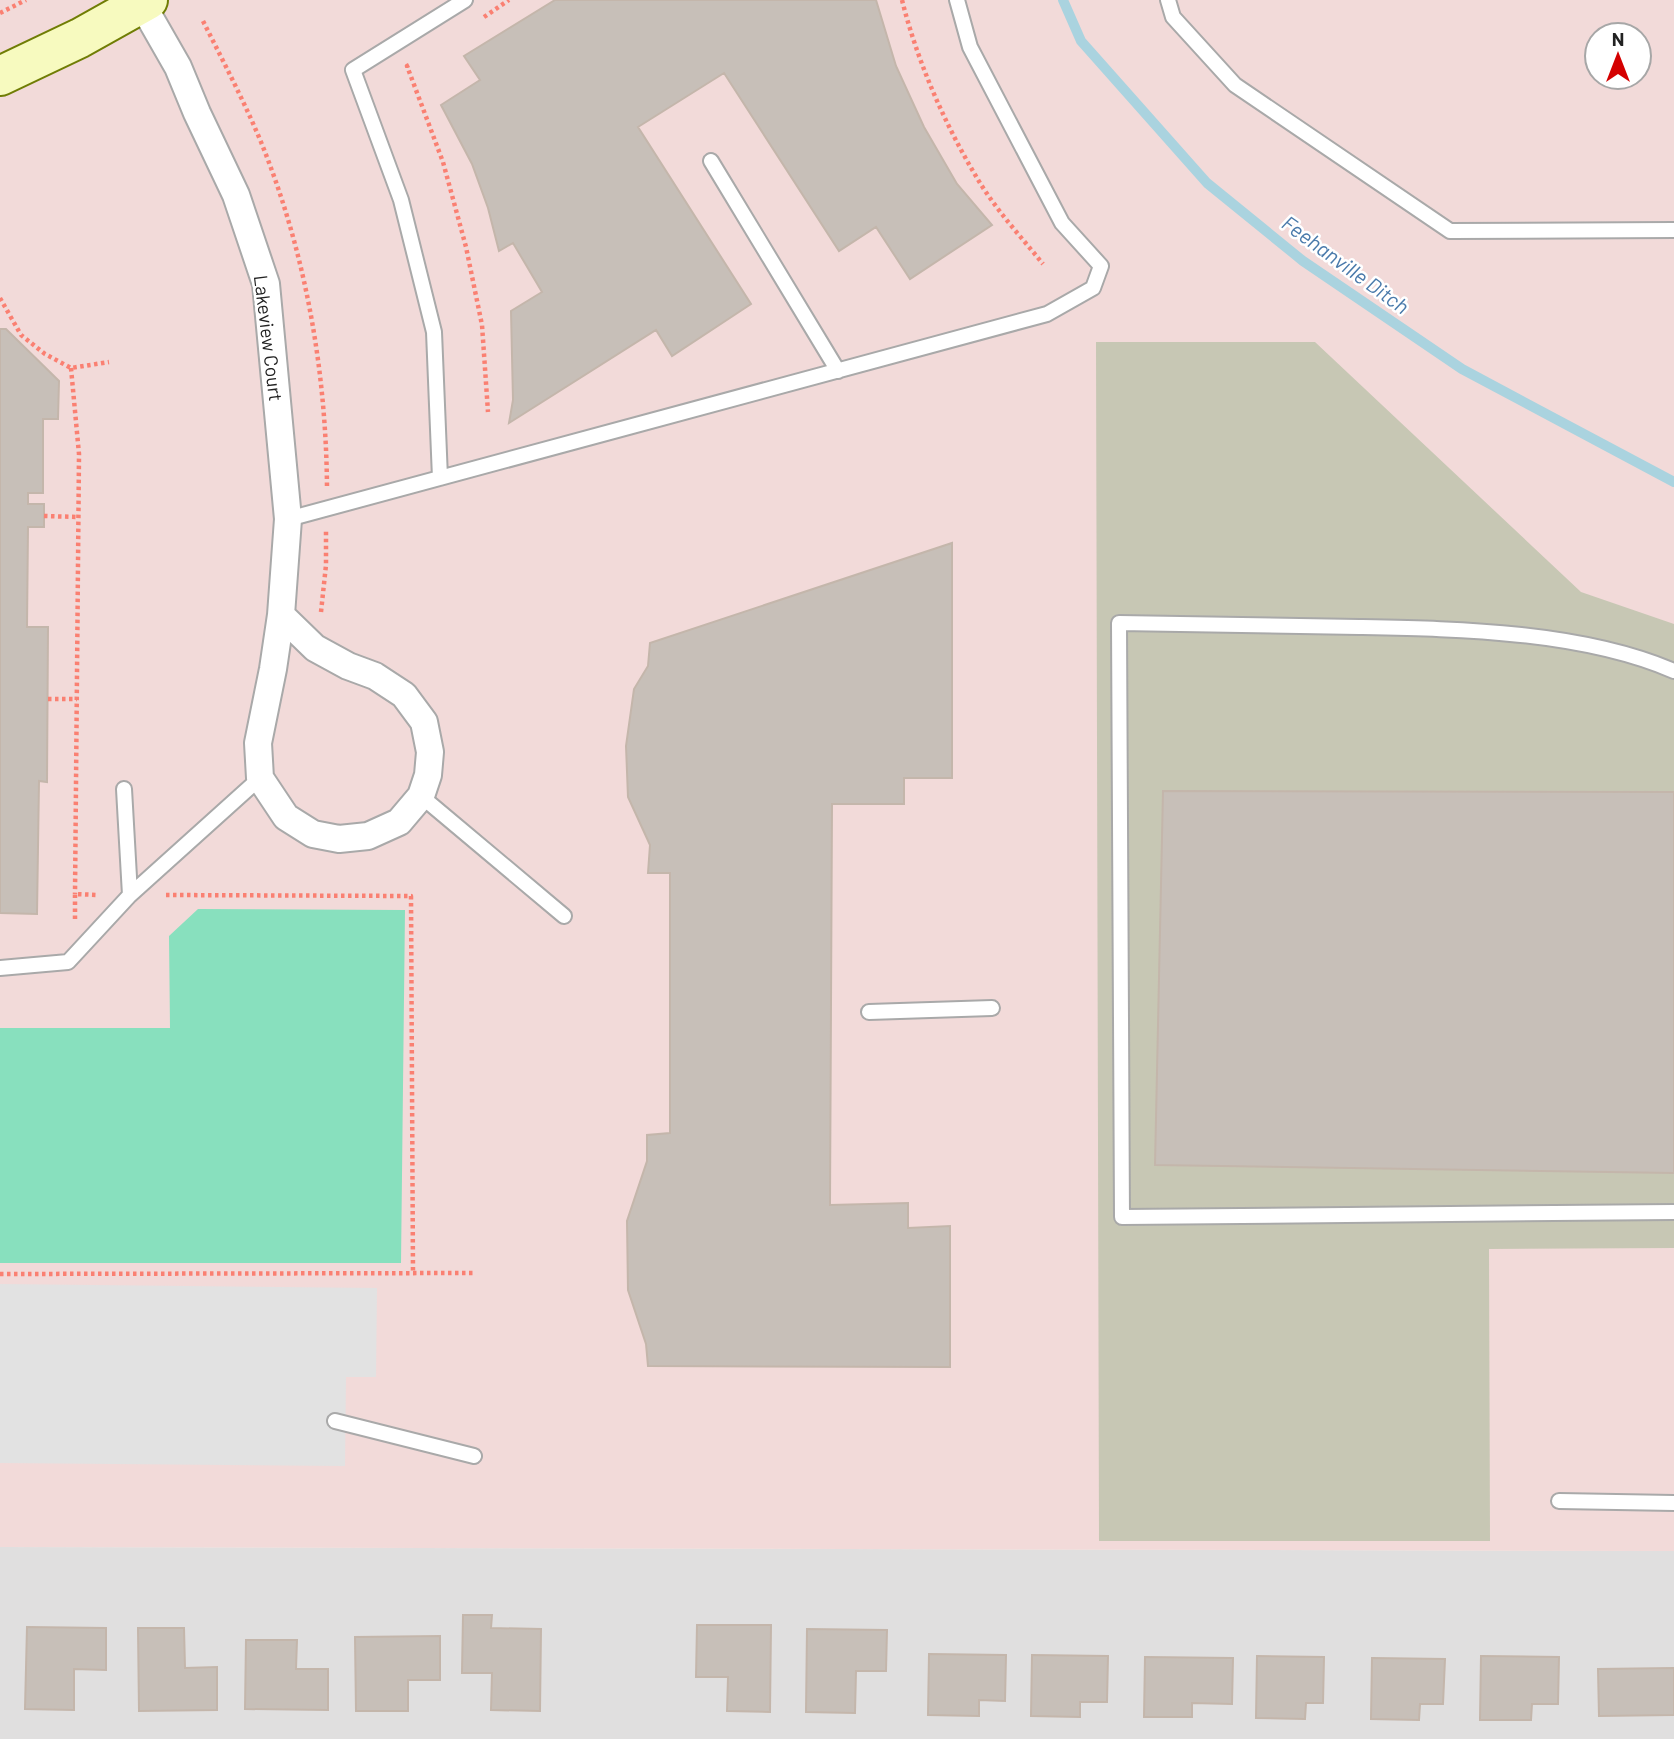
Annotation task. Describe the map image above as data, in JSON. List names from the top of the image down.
{
  "streets": {
    "street": ["Lakeview Court"]
  },
  "water": ["Feehanville Ditch"],
  "north": "top"
}
